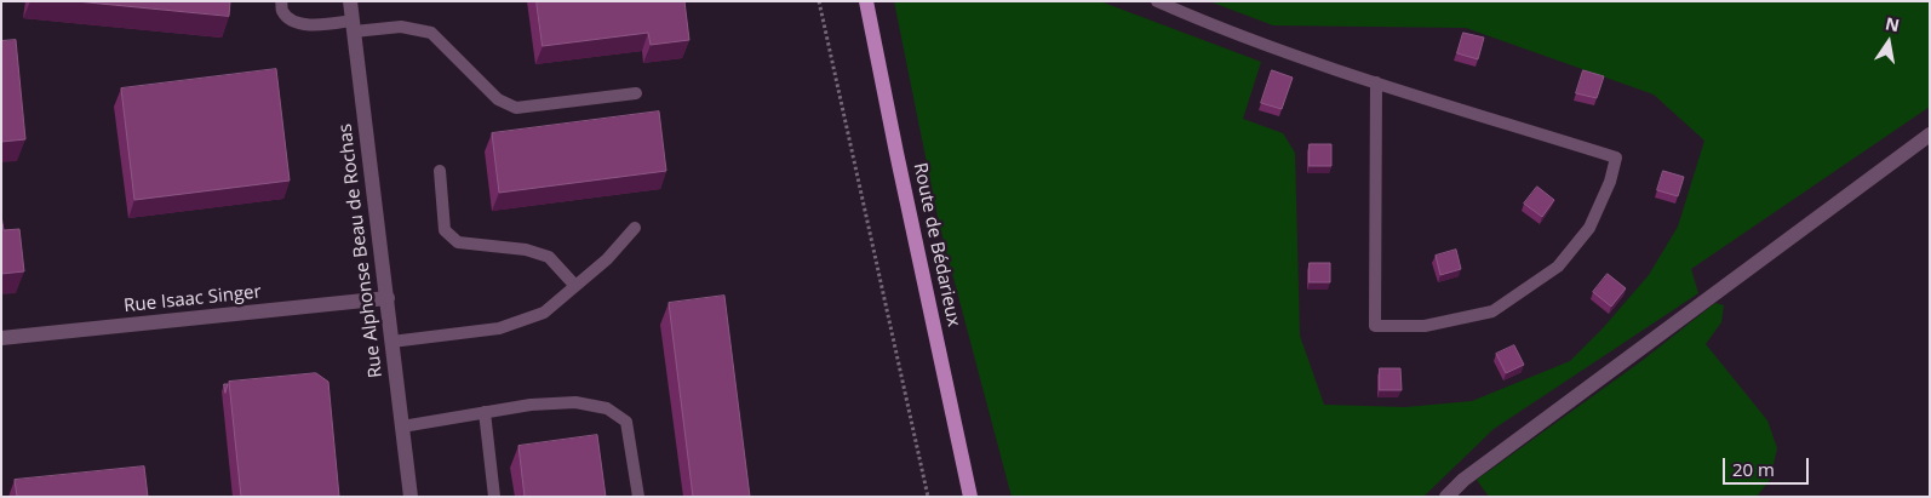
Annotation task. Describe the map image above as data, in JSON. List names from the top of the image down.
{
  "streets": {
    "main road": ["Route de Bédarieux"],
    "street": ["Rue Alphonse Beau de Rochas", "Rue Isaac Singer"]
  },
  "crossings": [
    ["Rue Alphonse Beau de Rochas", "Rue Isaac Singer"]
  ],
  "scale_bar": "20 m",
  "north": "top"
}
